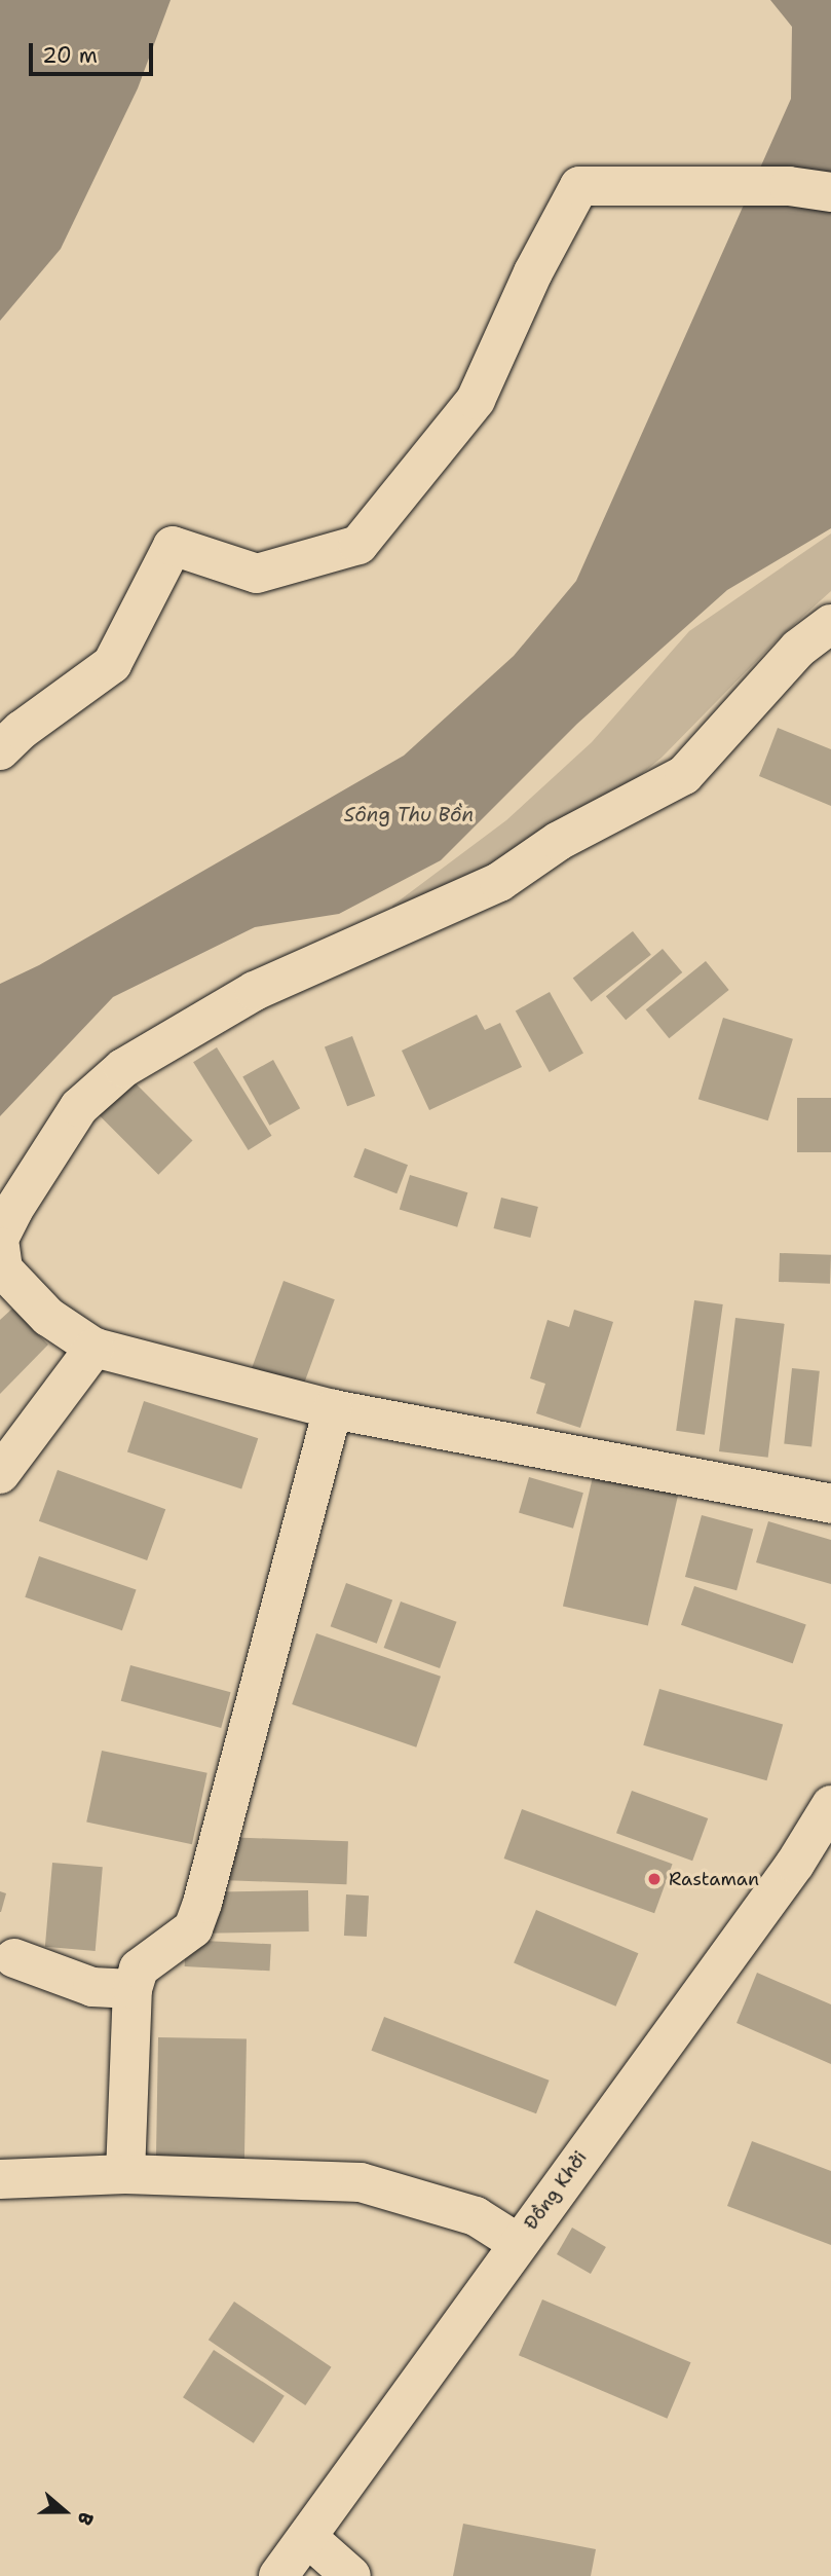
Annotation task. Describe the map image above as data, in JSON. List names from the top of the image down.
{
  "streets": {
    "street": ["Đồng Khởi"]
  },
  "water": ["Sông Thu Bồn"],
  "places": ["Rastaman"],
  "scale_bar": "20 m",
  "north": "right"
}
